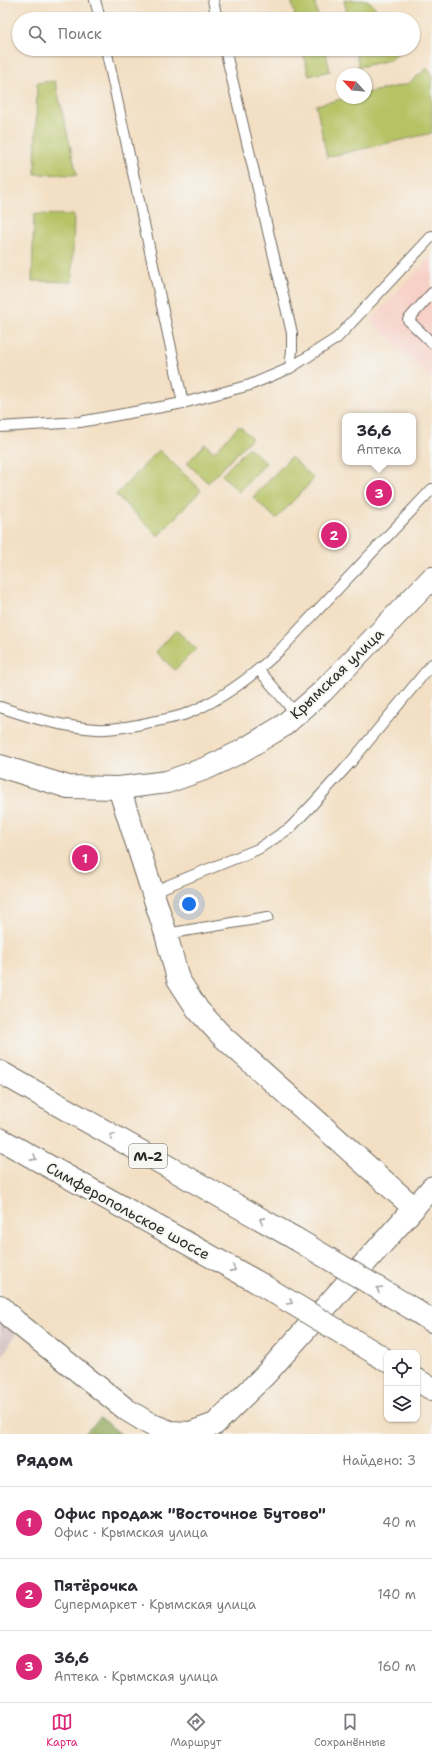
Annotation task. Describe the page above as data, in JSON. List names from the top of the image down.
{
  "streets": {
    "main road": ["Крымская улица", "М-2", "Симферопольское шоссе"]
  },
  "north": "top left",
  "page": {
    "search": "Поиск",
    "popup": ["36,6", "Аптека"],
    "pins": ["3", "2", "1"],
    "heading": ["Рядом", "Найдено: 3"],
    "list": [
      {
        "mark": "1",
        "name": "Офис продаж \"Восточное Бутово\"",
        "note": "Офис · Крымская улица",
        "value": "40 m"
      },
      {
        "mark": "2",
        "name": "Пятёрочка",
        "note": "Супермаркет · Крымская улица",
        "value": "140 m"
      },
      {
        "mark": "3",
        "name": "36,6",
        "note": "Аптека · Крымская улица",
        "value": "160 m"
      }
    ],
    "nav": ["Карта", "Маршрут", "Сохранённые"]
  }
}
